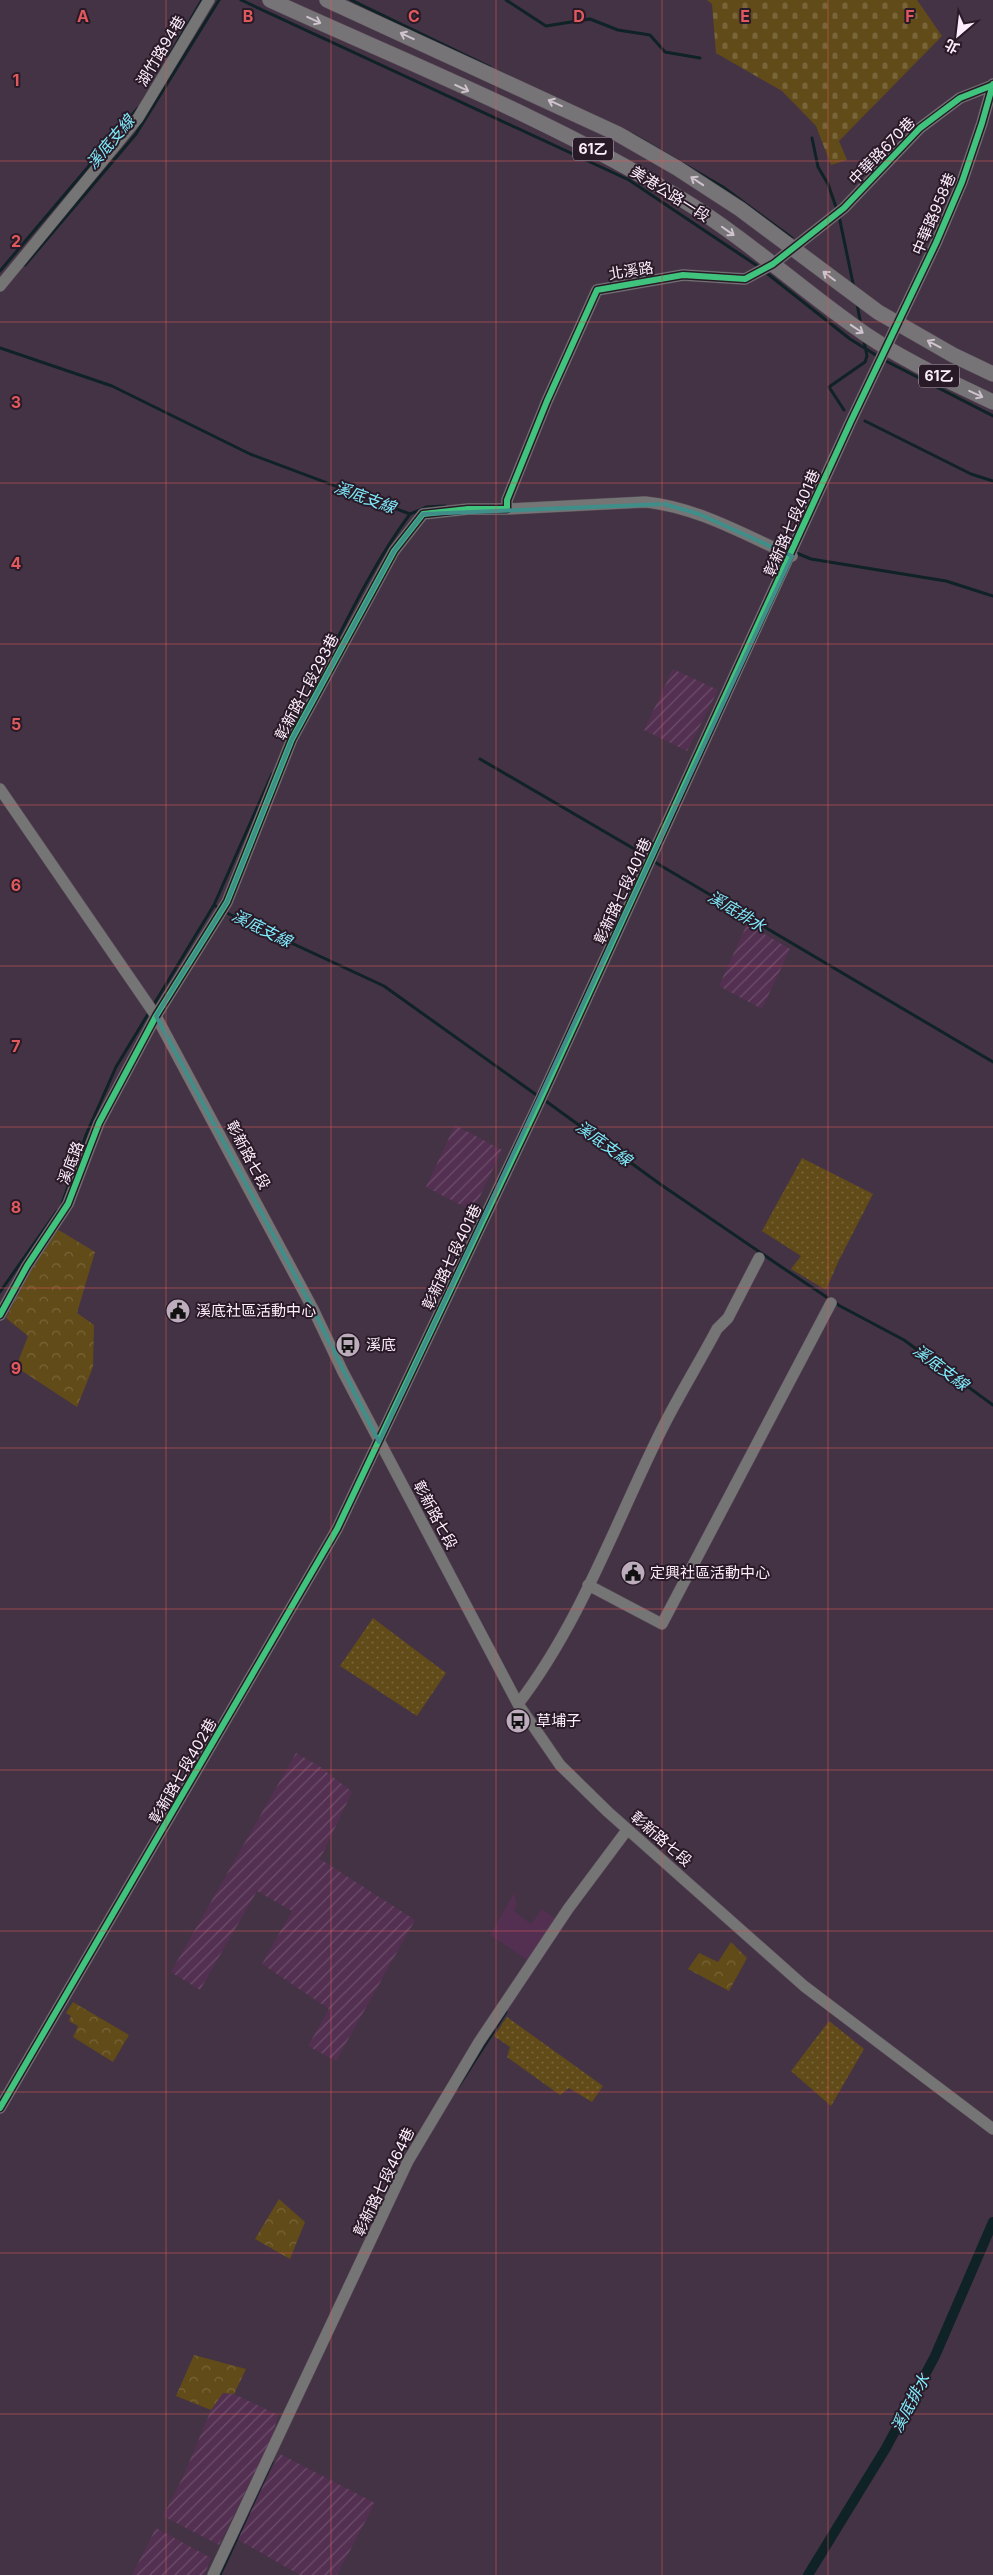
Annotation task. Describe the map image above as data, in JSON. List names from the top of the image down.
{
  "streets": {
    "main road": ["61乙", "美港公路一段"],
    "street": [
      "湖竹路94巷",
      "中華路670巷",
      "中華路958巷",
      "北溪路",
      "彰新路七段401巷",
      "彰新路七段293巷",
      "彰新路七段",
      "溪底路",
      "彰新路七段402巷",
      "彰新路七段464巷"
    ]
  },
  "crossings": [
    ["61乙", "美港公路一段"],
    ["61乙", "中華路958巷"],
    ["61乙", "彰新路七段401巷"],
    ["中華路670巷", "中華路958巷"],
    ["中華路670巷", "北溪路"],
    ["美港公路一段", "中華路958巷"],
    ["美港公路一段", "北溪路"],
    ["美港公路一段", "彰新路七段401巷"],
    ["中華路958巷", "彰新路七段401巷"],
    ["北溪路", "彰新路七段293巷"],
    ["彰新路七段401巷", "彰新路七段293巷"],
    ["彰新路七段401巷", "彰新路七段"],
    ["彰新路七段401巷", "彰新路七段402巷"],
    ["彰新路七段293巷", "彰新路七段"],
    ["彰新路七段293巷", "溪底路"],
    ["彰新路七段", "溪底路"],
    ["彰新路七段", "彰新路七段402巷"],
    ["彰新路七段", "彰新路七段464巷"]
  ],
  "water": ["溪底支線", "溪底排水"],
  "places": {
    "public building": ["溪底社區活動中心", "定興社區活動中心"],
    "bus stop": ["溪底", "草埔子"]
  },
  "north": "bottom left",
  "grid": {
    "columns": [
      "A",
      "B",
      "C",
      "D",
      "E",
      "F"
    ],
    "rows": [
      "1",
      "2",
      "3",
      "4",
      "5",
      "6",
      "7",
      "8",
      "9"
    ]
  }
}
